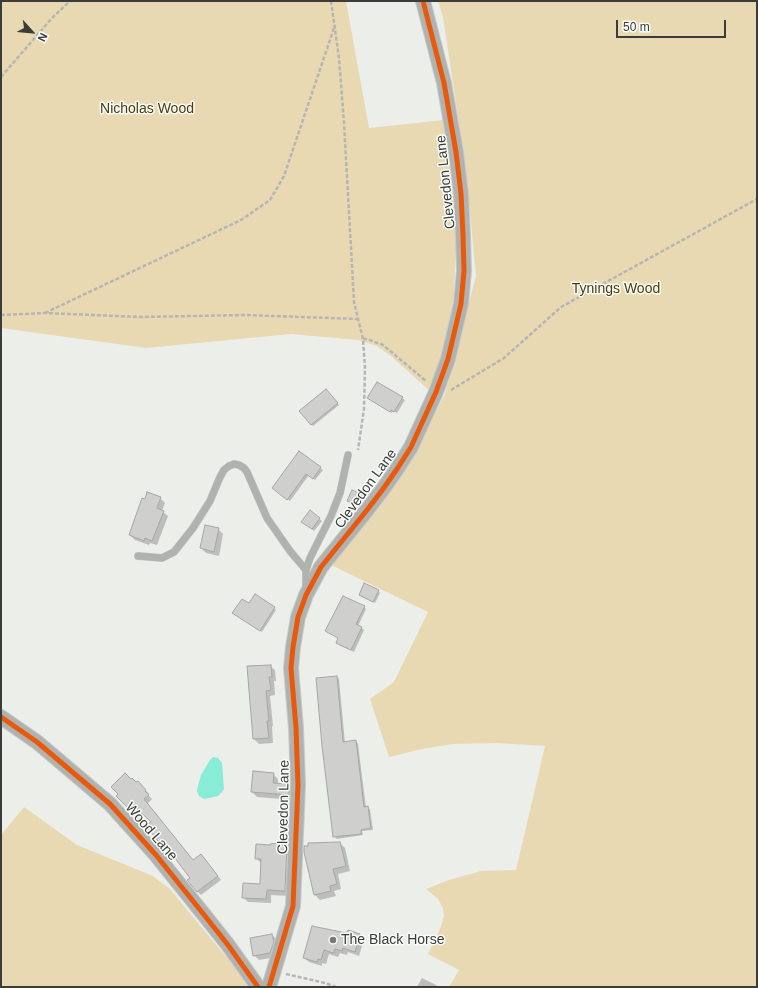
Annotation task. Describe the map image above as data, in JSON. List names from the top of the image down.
{
  "streets": {
    "street": ["Clevedon Lane", "Wood Lane"]
  },
  "parks": ["Nicholas Wood", "Tynings Wood"],
  "places": ["The Black Horse"],
  "scale_bar": "50 m",
  "north": "bottom right"
}
